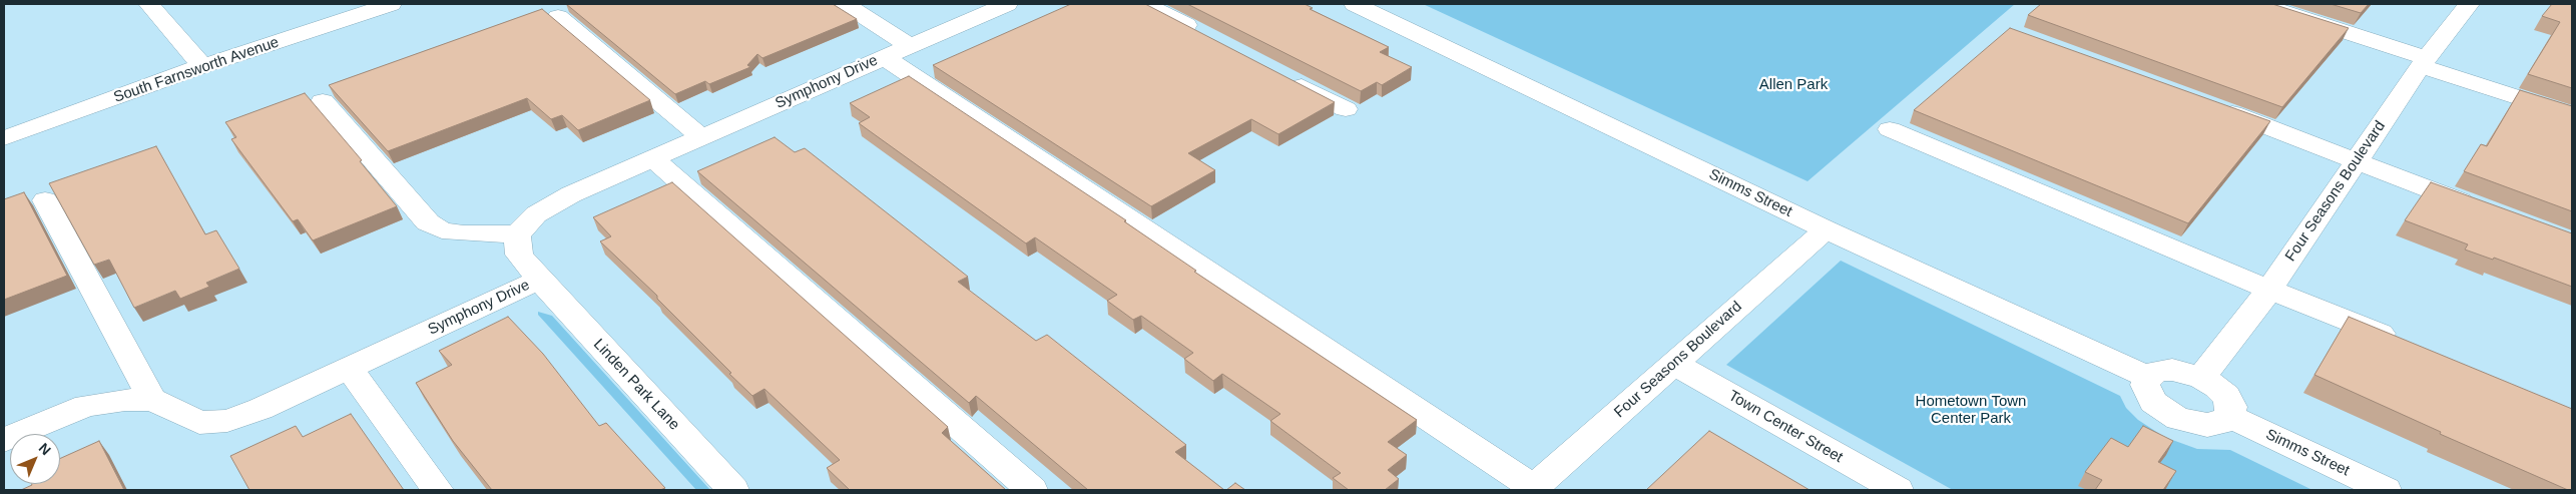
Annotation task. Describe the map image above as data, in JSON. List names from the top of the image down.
{
  "streets": {
    "street": [
      "South Farnsworth Avenue",
      "Symphony Drive",
      "Four Seasons Boulevard",
      "Simms Street",
      "Linden Park Lane",
      "Town Center Street"
    ]
  },
  "crossings": [
    ["Symphony Drive", "Linden Park Lane"],
    ["Four Seasons Boulevard", "Simms Street"],
    ["Four Seasons Boulevard", "Town Center Street"]
  ],
  "parks": ["Allen Park", "Hometown Town Center Park"],
  "north": "top right"
}
